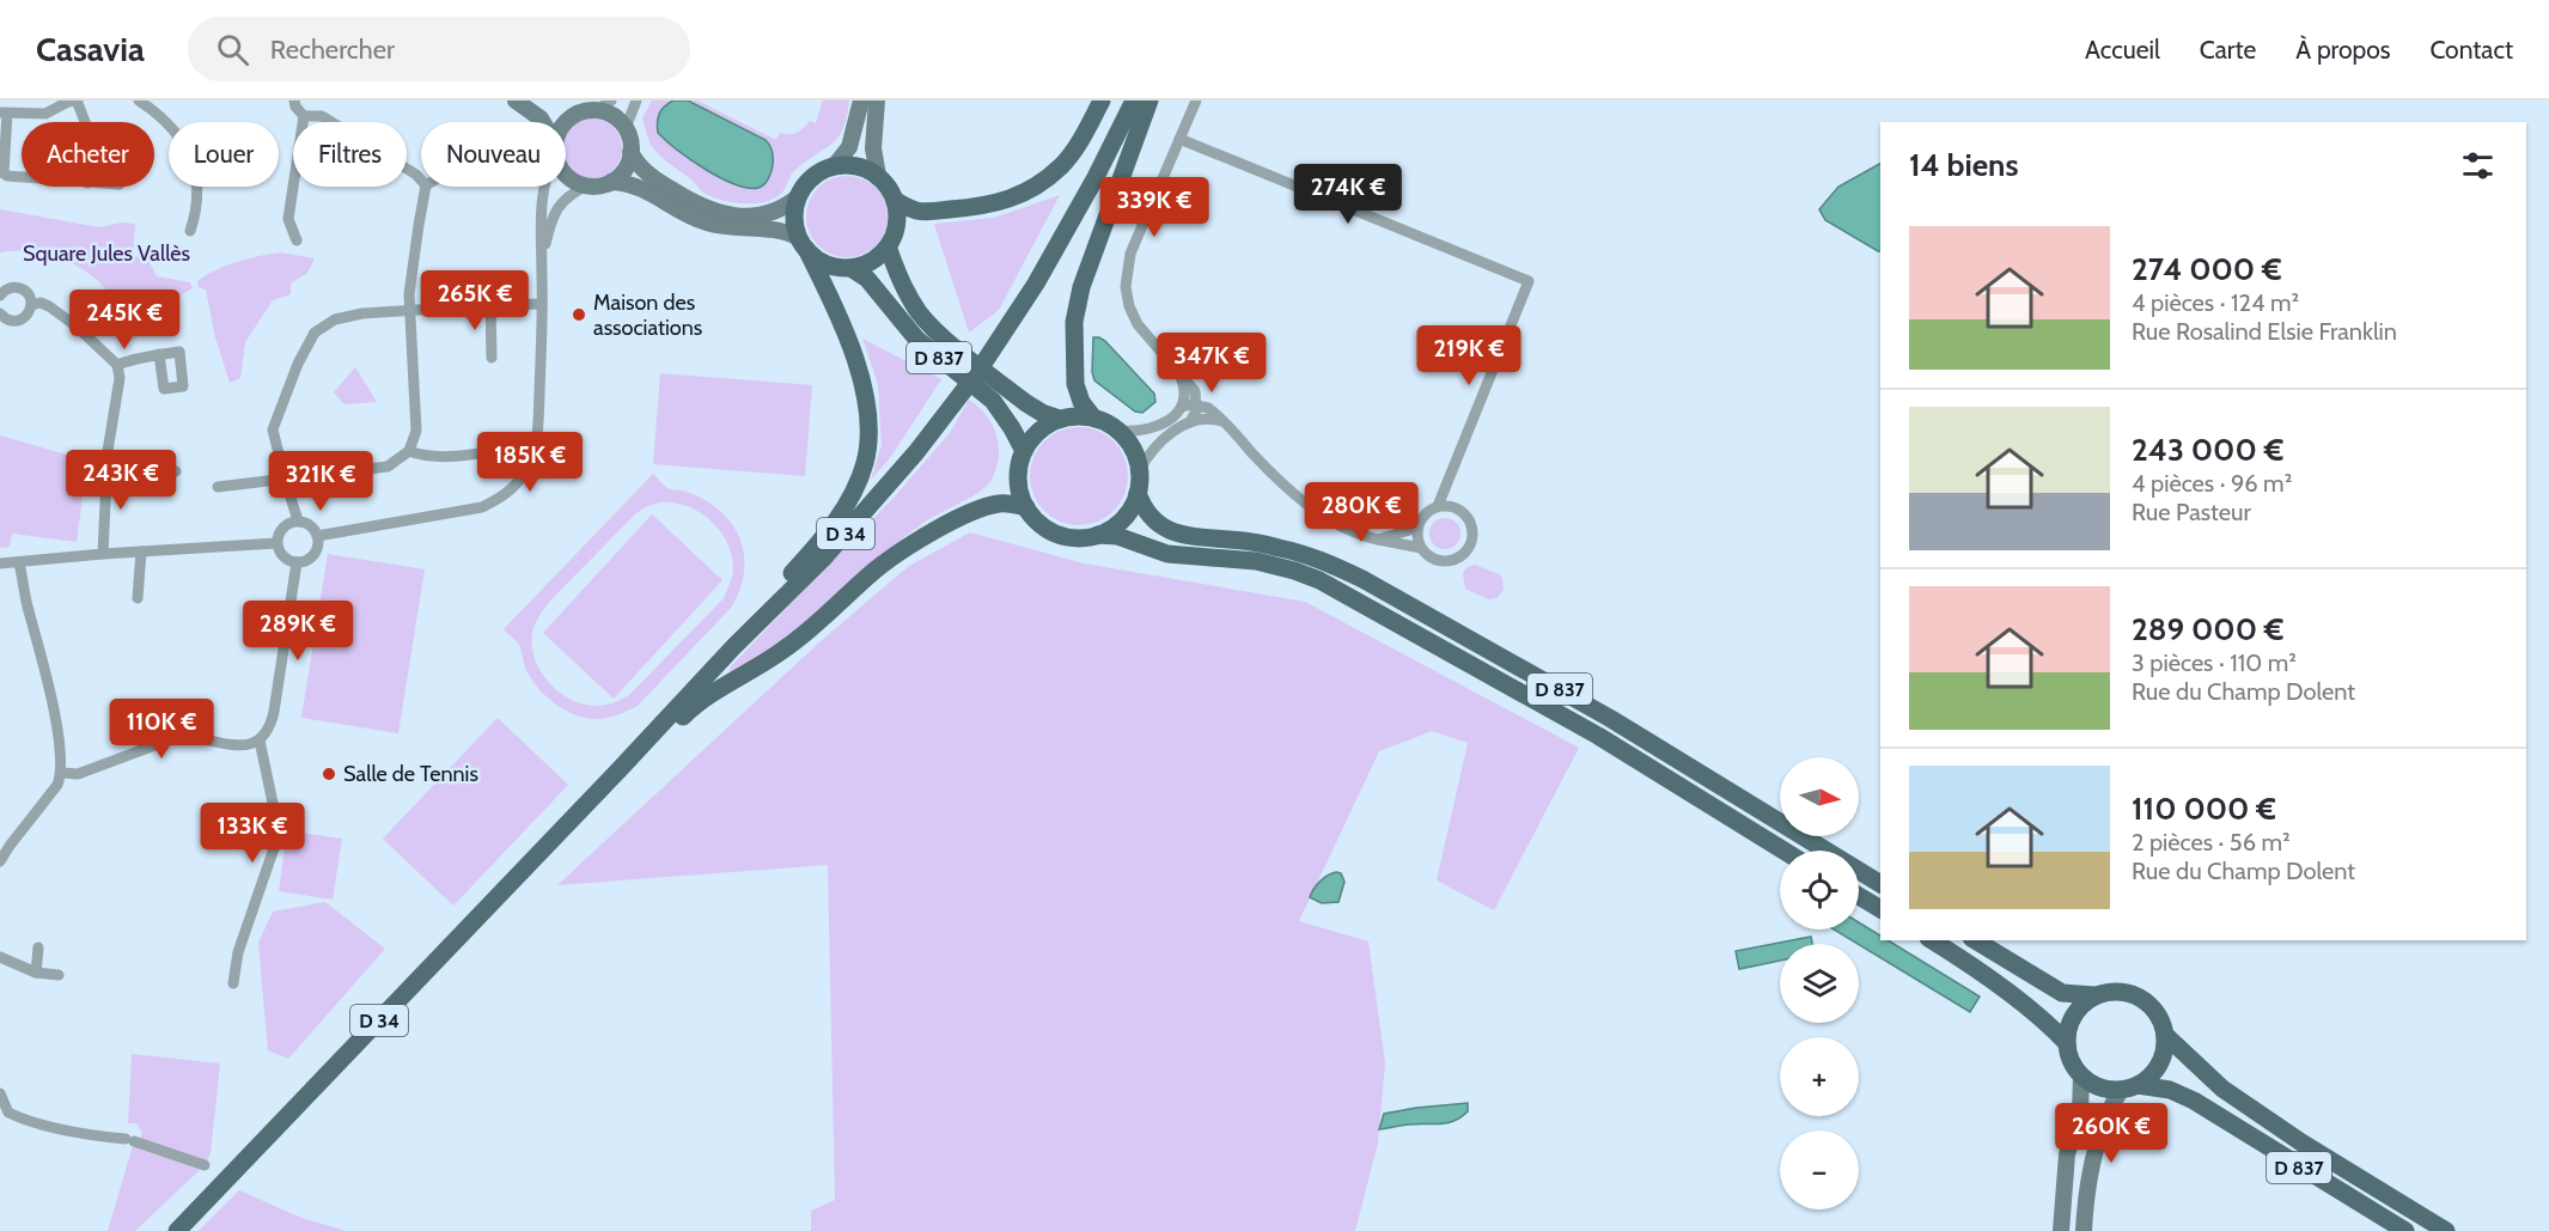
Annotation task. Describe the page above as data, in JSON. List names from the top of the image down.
{
  "streets": {
    "main road": ["D 837", "D 34"]
  },
  "parks": ["Square Jules Vallès"],
  "places": ["Maison des associations", "Salle de Tennis"],
  "north": "right",
  "page": {
    "header": "Casavia",
    "search": "Rechercher",
    "nav": [
      "Accueil",
      "Carte",
      "À propos",
      "Contact"
    ],
    "chip": [
      "Acheter",
      "Louer",
      "Filtres",
      "Nouveau"
    ],
    "heading": "14 biens",
    "price": [
      "274K €",
      "339K €",
      "265K €",
      "245K €",
      "219K €",
      "347K €",
      "185K €",
      "243K €",
      "321K €",
      "280K €",
      "289K €",
      "110K €",
      "133K €",
      "260K €"
    ],
    "list": [
      {
        "name": "274 000 €",
        "note": "4 pièces · 124 m² · Rue Rosalind Elsie Franklin"
      },
      {
        "name": "243 000 €",
        "note": "4 pièces · 96 m² · Rue Pasteur"
      },
      {
        "name": "289 000 €",
        "note": "3 pièces · 110 m² · Rue du Champ Dolent"
      },
      {
        "name": "110 000 €",
        "note": "2 pièces · 56 m² · Rue du Champ Dolent"
      }
    ],
    "map_buttons": ["+", "−"]
  }
}
